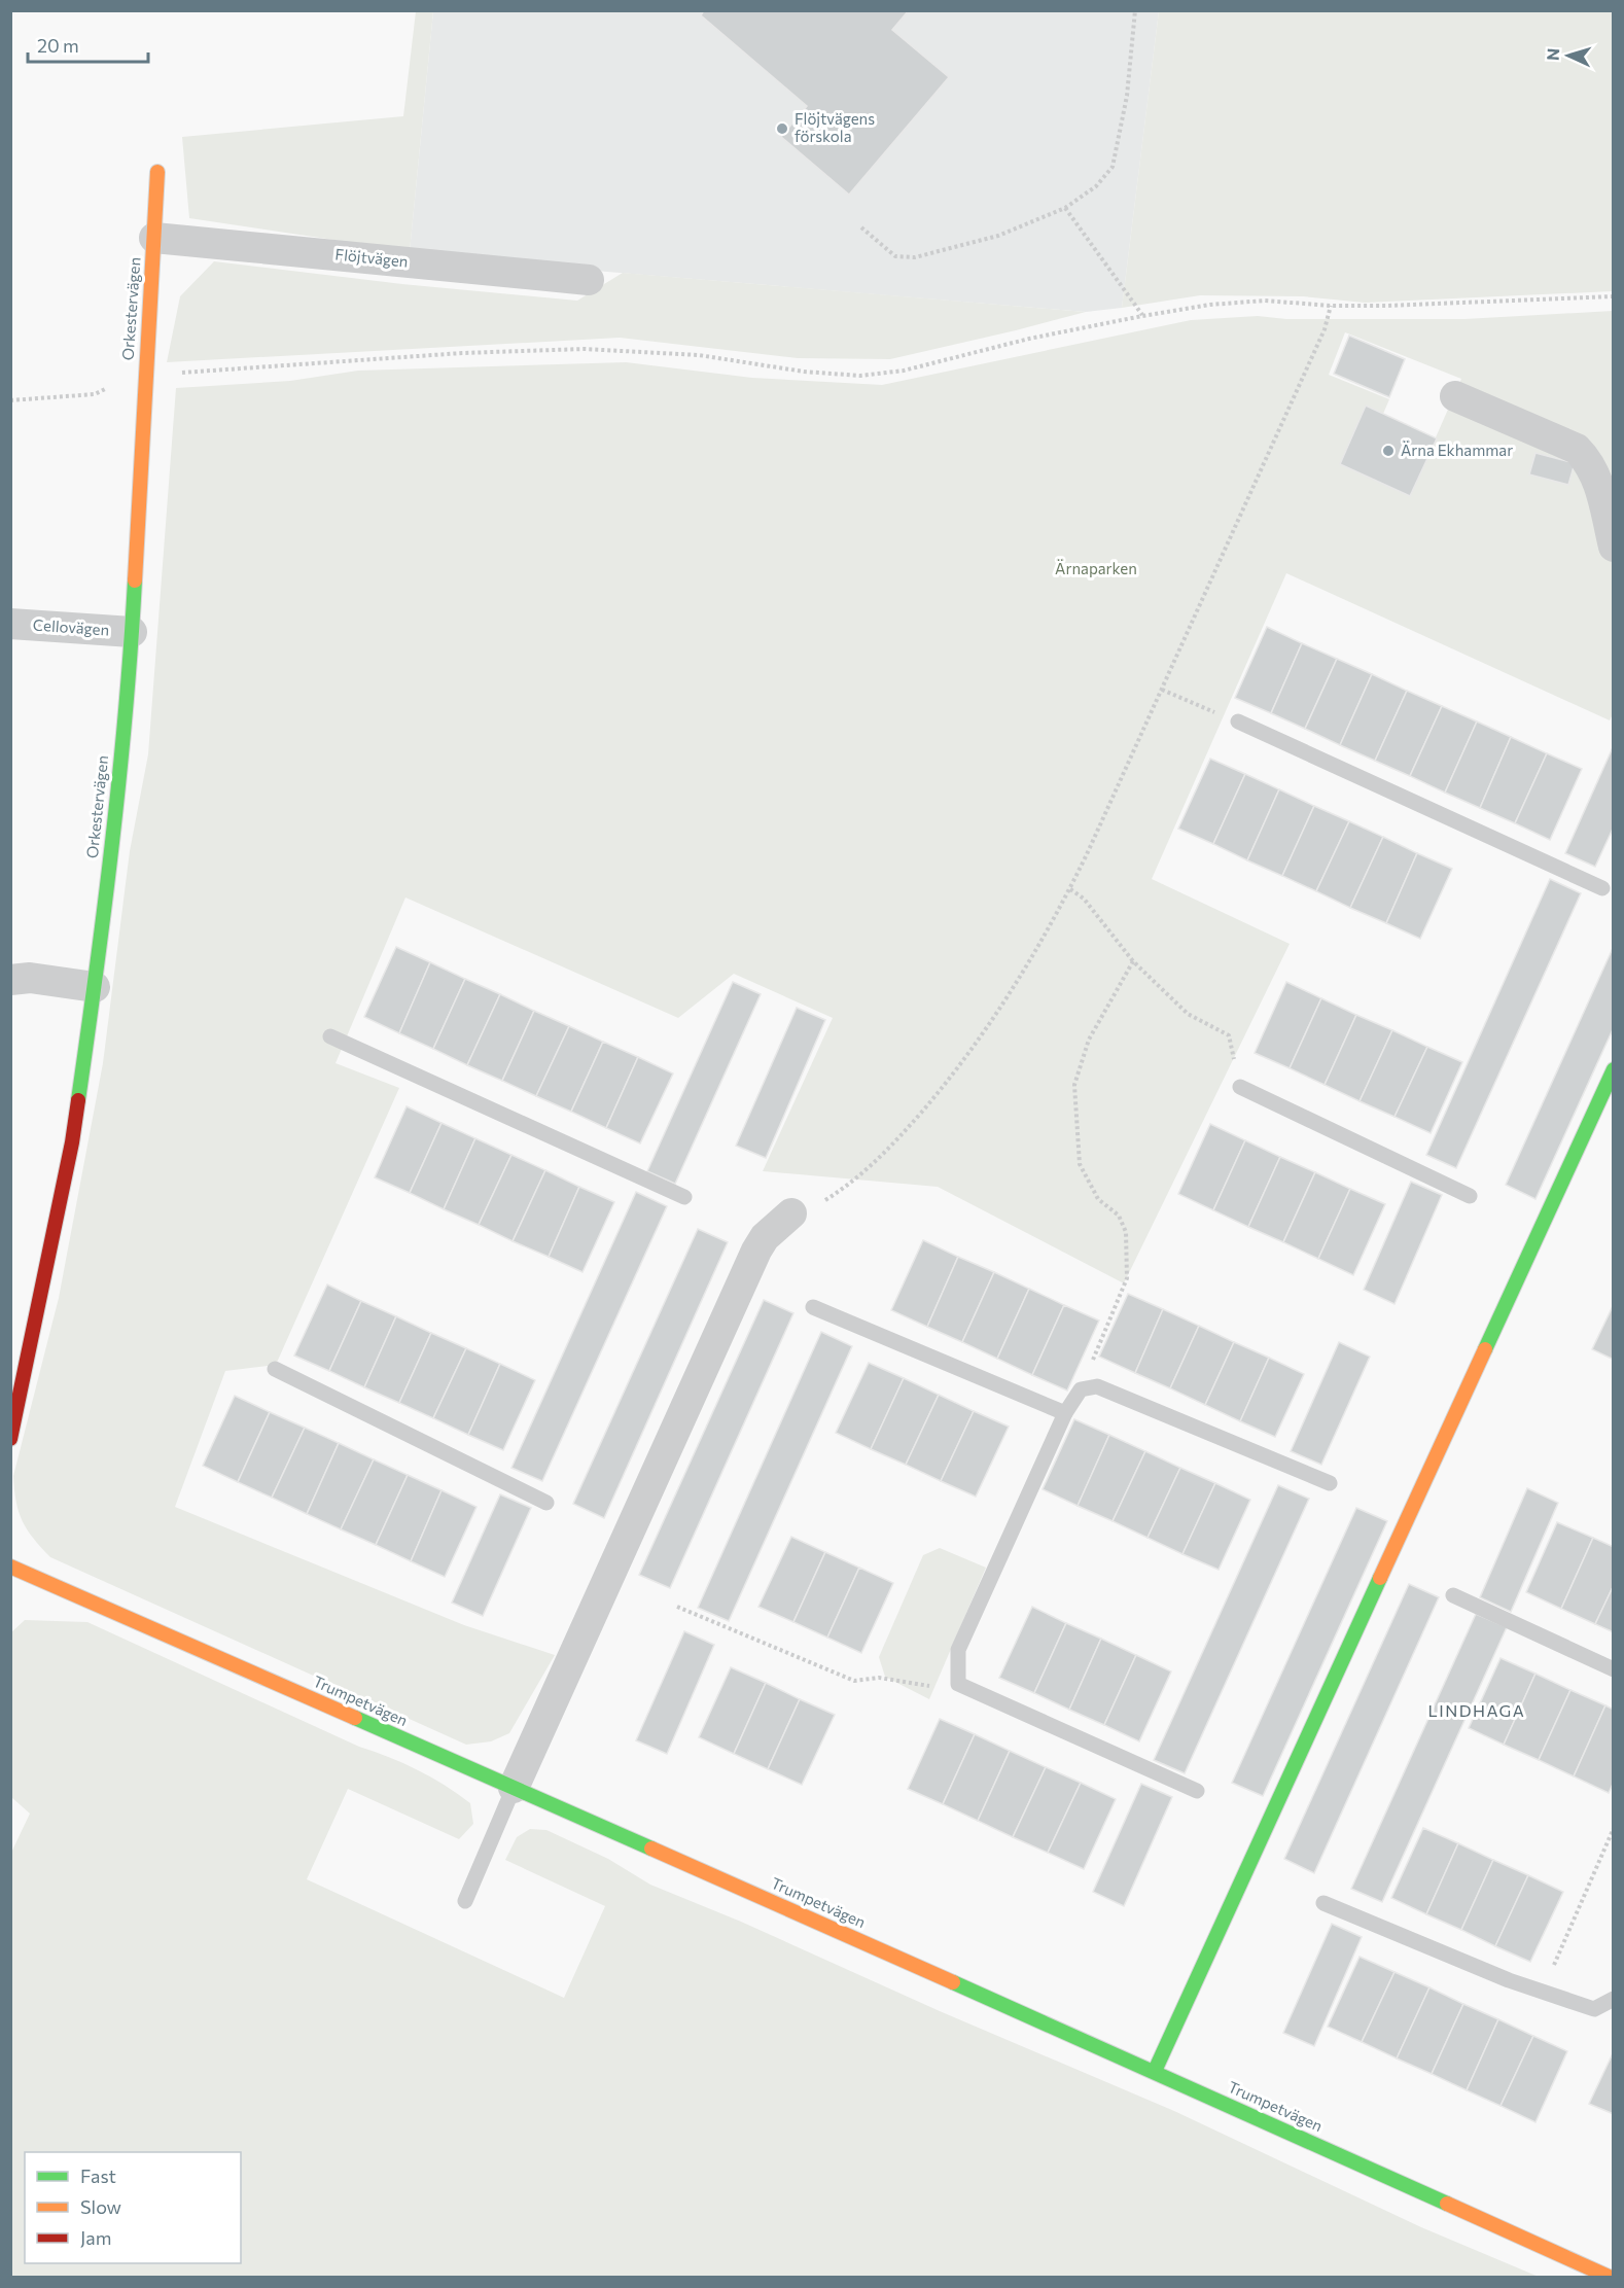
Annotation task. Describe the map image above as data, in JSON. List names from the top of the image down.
{
  "streets": {
    "street": [
      "Flöjtvägen",
      "Orkestervägen",
      "Cellovägen",
      "Trumpetvägen"
    ]
  },
  "crossings": [
    ["Flöjtvägen", "Orkestervägen"],
    ["Orkestervägen", "Cellovägen"]
  ],
  "districts": ["LINDHAGA"],
  "parks": ["Ärnaparken"],
  "places": ["Flöjtvägens förskola", "Ärna Ekhammar"],
  "legend": ["Fast", "Slow", "Jam"],
  "scale_bar": "20 m",
  "north": "left"
}
